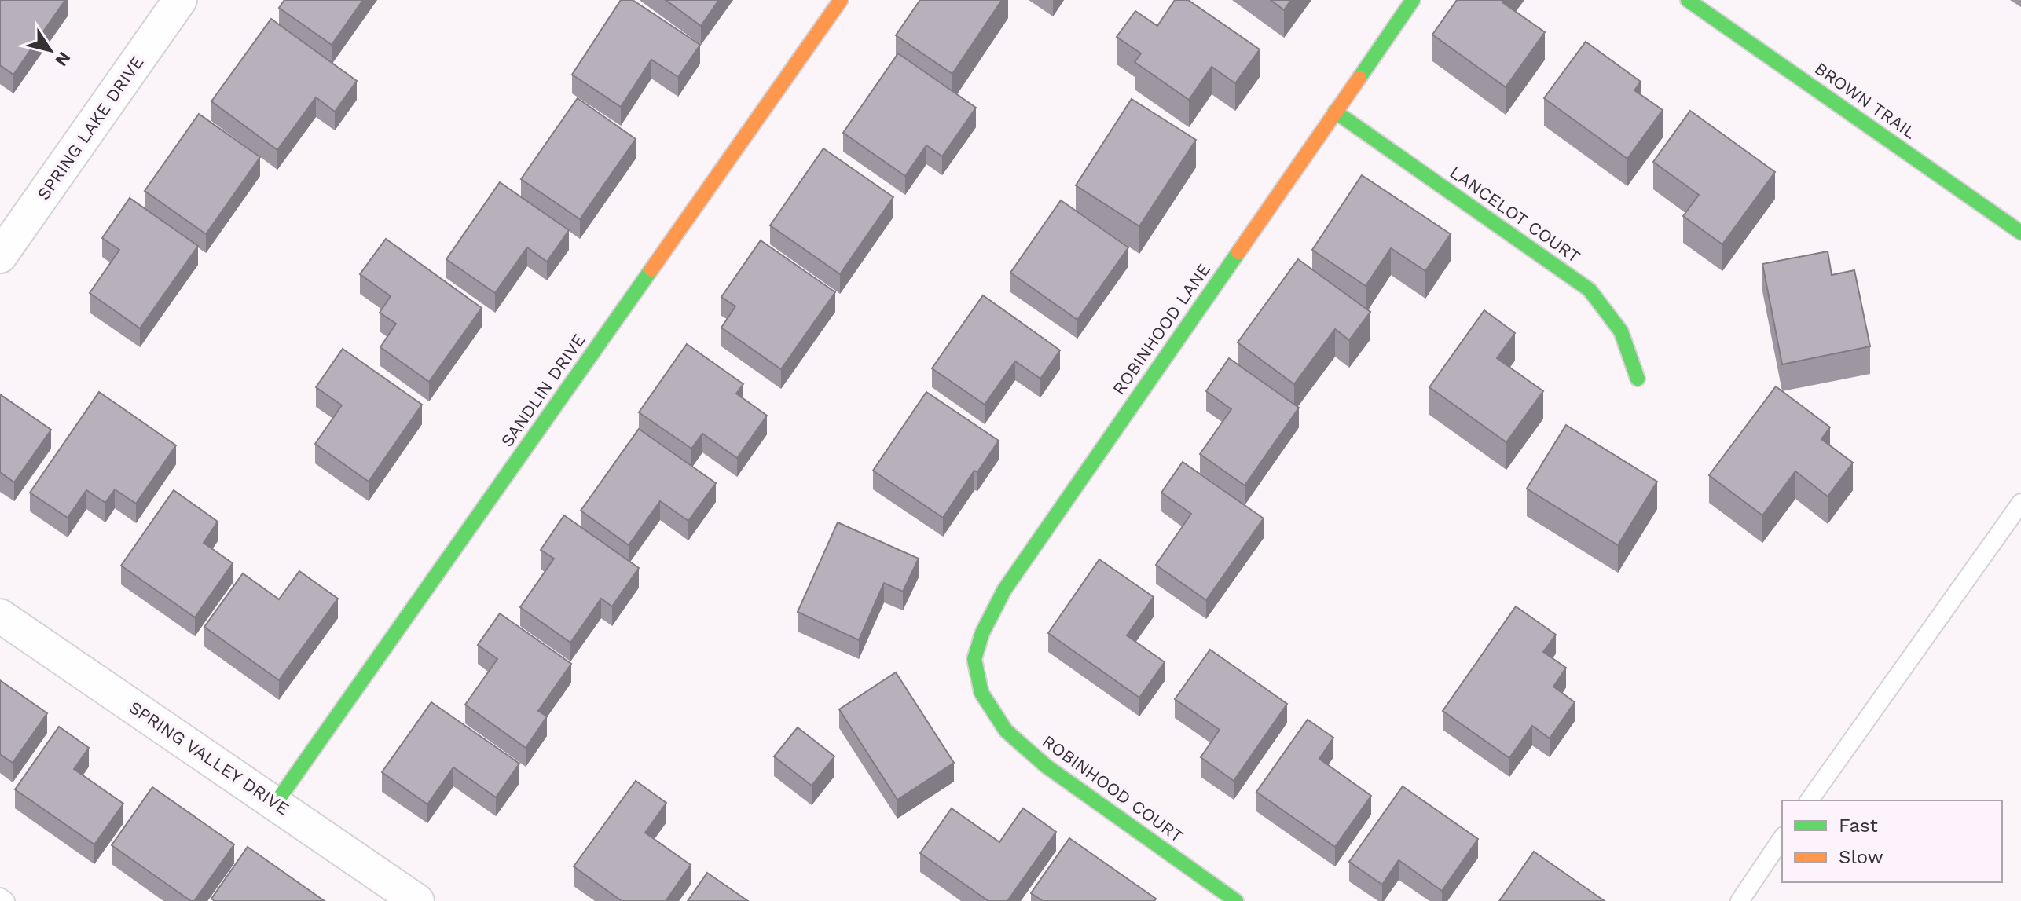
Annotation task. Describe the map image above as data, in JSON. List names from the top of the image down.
{
  "streets": {
    "street": [
      "BROWN TRAIL",
      "SPRING LAKE DRIVE",
      "LANCELOT COURT",
      "ROBINHOOD LANE",
      "SANDLIN DRIVE",
      "SPRING VALLEY DRIVE",
      "ROBINHOOD COURT"
    ]
  },
  "crossings": [
    ["LANCELOT COURT", "ROBINHOOD LANE"],
    ["ROBINHOOD LANE", "ROBINHOOD COURT"],
    ["SANDLIN DRIVE", "SPRING VALLEY DRIVE"]
  ],
  "legend": ["Fast", "Slow"],
  "north": "bottom right"
}
